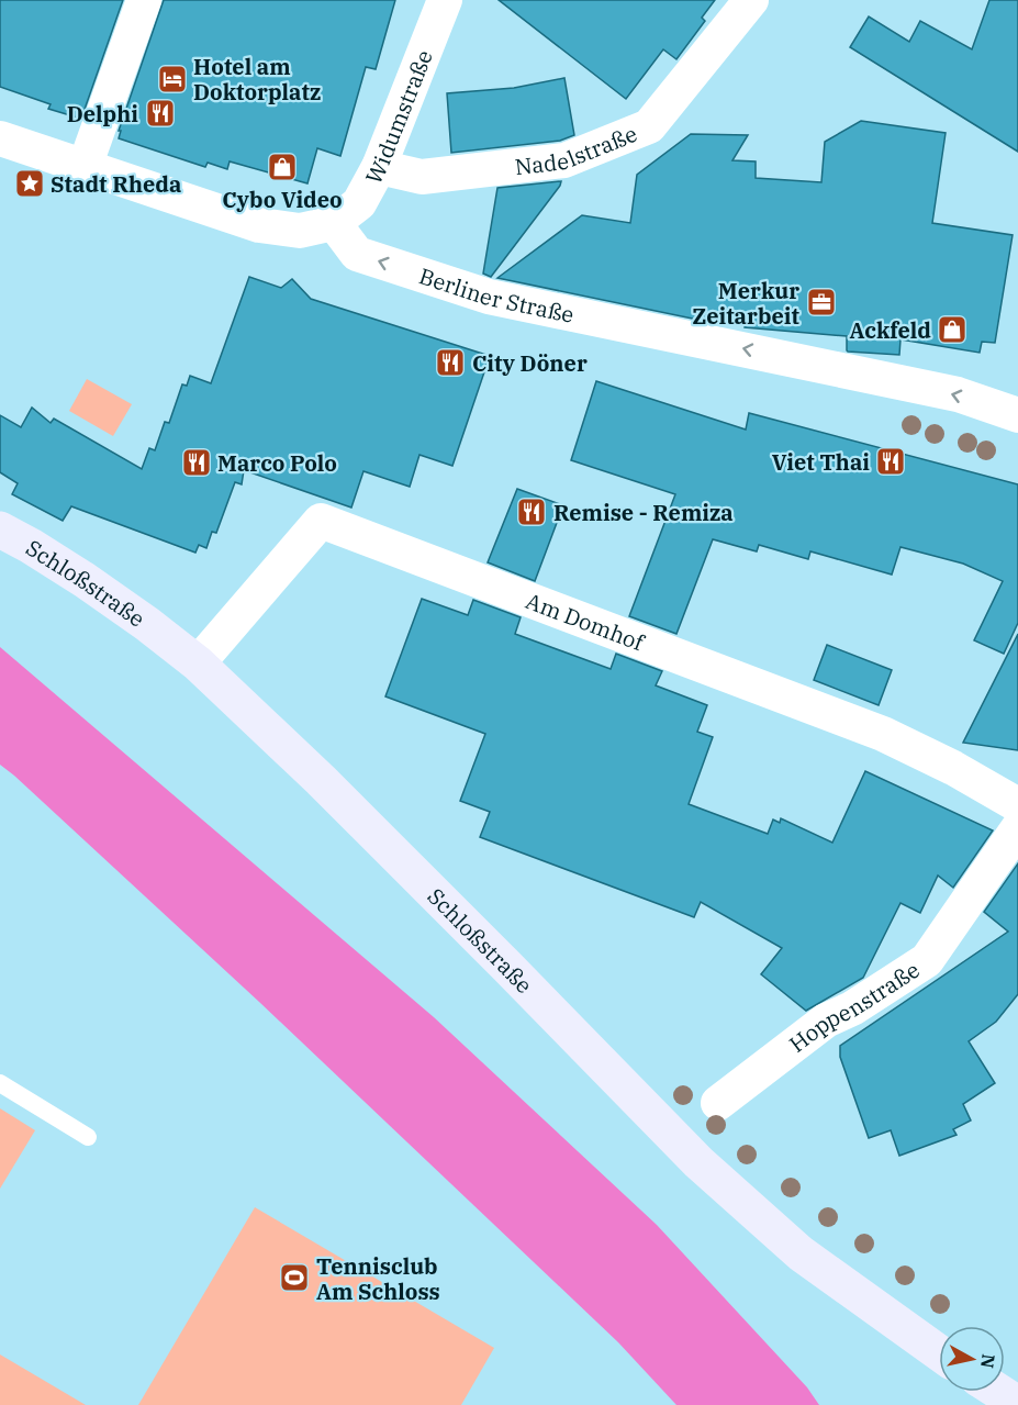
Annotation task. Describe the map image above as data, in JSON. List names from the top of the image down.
{
  "streets": {
    "street": [
      "Widumstraße",
      "Nadelstraße",
      "Berliner Straße",
      "Schloßstraße",
      "Am Domhof",
      "Hoppenstraße"
    ]
  },
  "crossings": [
    ["Widumstraße", "Nadelstraße"],
    ["Widumstraße", "Berliner Straße"],
    ["Schloßstraße", "Am Domhof"]
  ],
  "one_way": ["Berliner Straße"],
  "places": {
    "hotel": ["Hotel am Doktorplatz"],
    "restaurant": [
      "Delphi",
      "City Döner",
      "Viet Thai",
      "Marco Polo",
      "Remise - Remiza"
    ],
    "shop": ["Cybo Video", "Ackfeld"],
    "place": ["Stadt Rheda"],
    "office": ["Merkur Zeitarbeit"],
    "sports": ["Tennisclub Am Schloss"]
  },
  "north": "right"
}
